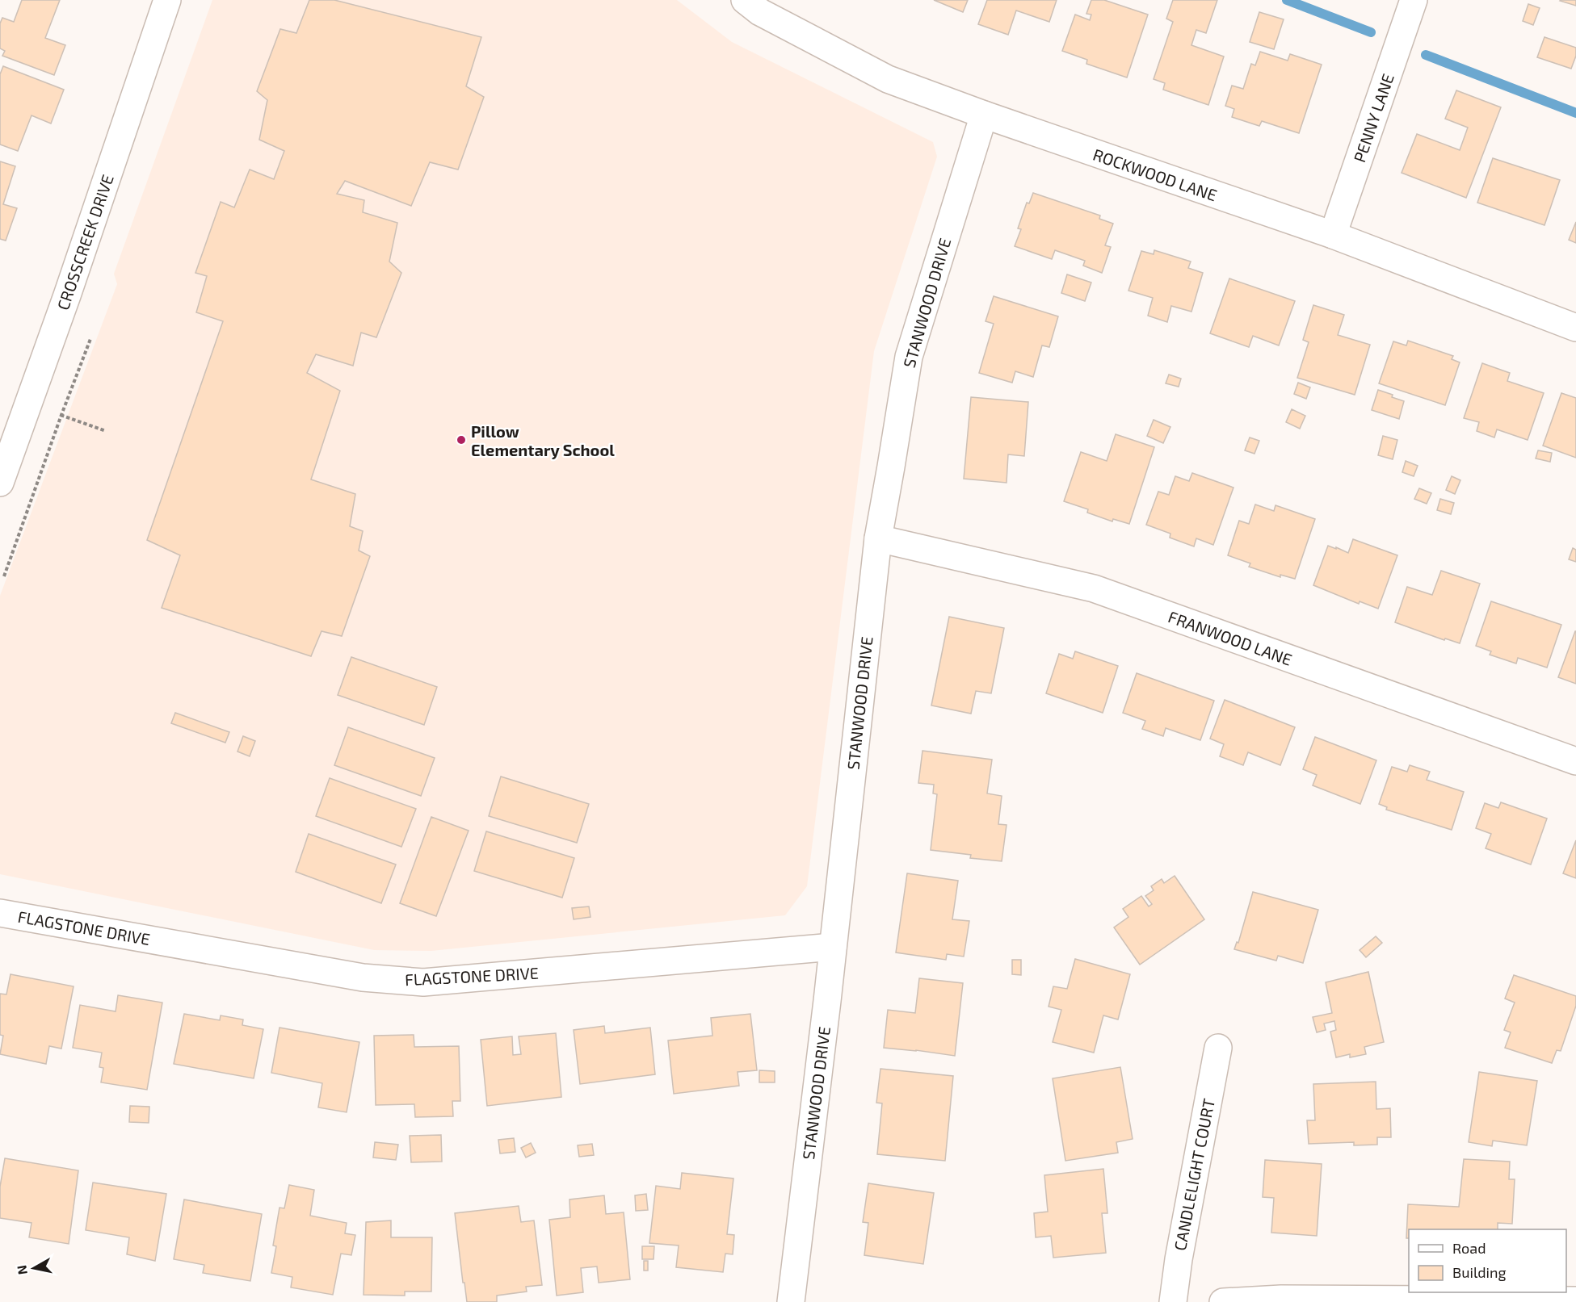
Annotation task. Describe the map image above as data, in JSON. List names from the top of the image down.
{
  "streets": {
    "street": [
      "PENNY LANE",
      "ROCKWOOD LANE",
      "CROSSCREEK DRIVE",
      "STANWOOD DRIVE",
      "FRANWOOD LANE",
      "FLAGSTONE DRIVE",
      "CANDLELIGHT COURT"
    ]
  },
  "crossings": [
    ["PENNY LANE", "ROCKWOOD LANE"],
    ["ROCKWOOD LANE", "STANWOOD DRIVE"],
    ["STANWOOD DRIVE", "FRANWOOD LANE"],
    ["STANWOOD DRIVE", "FLAGSTONE DRIVE"]
  ],
  "places": ["Pillow Elementary School"],
  "legend": ["Road", "Building"],
  "north": "left"
}
